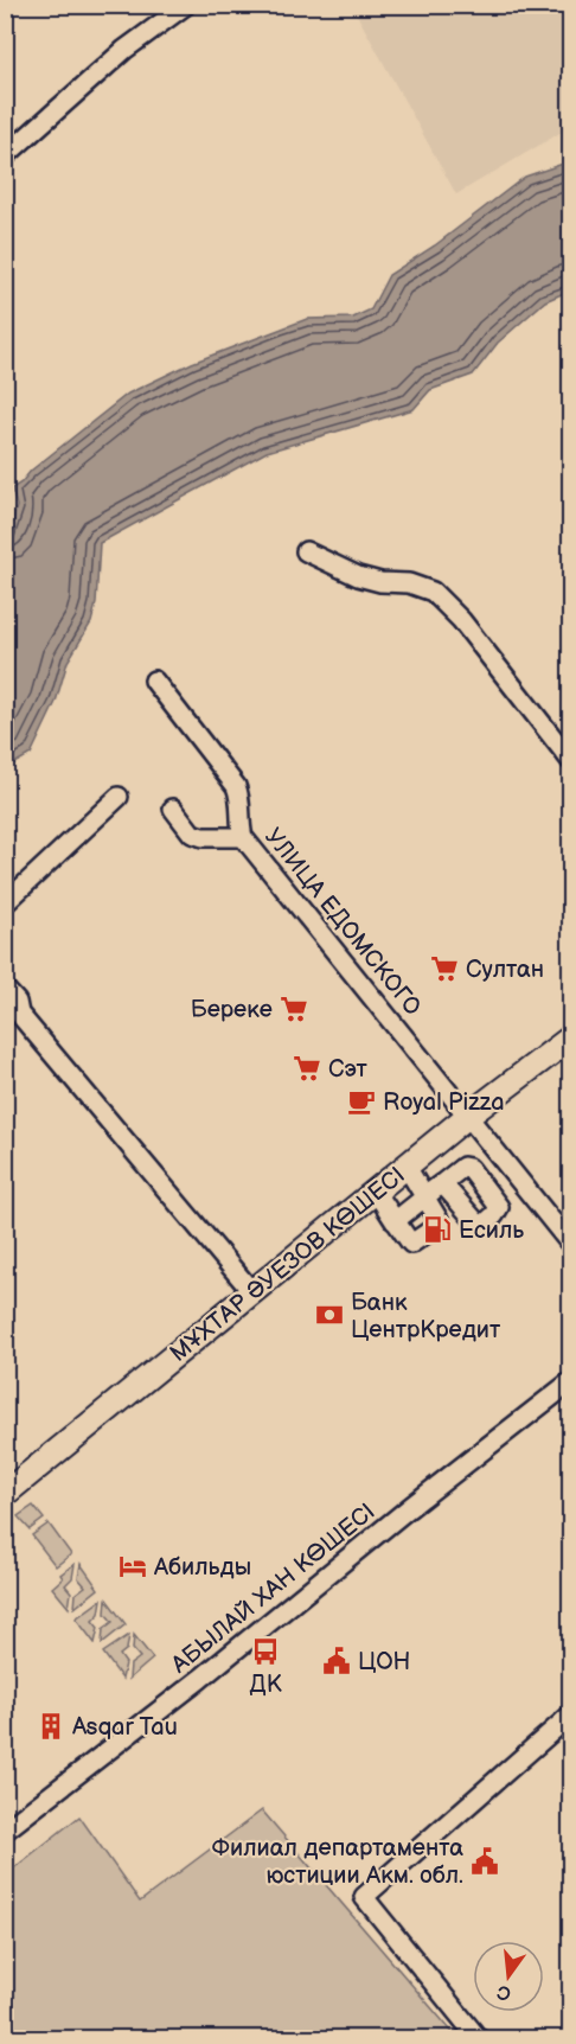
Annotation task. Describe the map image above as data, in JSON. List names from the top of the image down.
{
  "streets": {
    "main road": ["МҰХТАР ӘУЕЗОВ КӨШЕСІ"],
    "street": ["УЛИЦА ЕДОМСКОГО", "АБЫЛАЙ ХАН КӨШЕСІ"]
  },
  "crossings": [
    ["УЛИЦА ЕДОМСКОГО", "МҰХТАР ӘУЕЗОВ КӨШЕСІ"]
  ],
  "places": {
    "supermarket": ["Султан", "Береке", "Сэт"],
    "cafe": ["Royal Pizza"],
    "fuel station": ["Есиль"],
    "bank": ["Банк ЦентрКредит"],
    "hotel": ["Абильды"],
    "bus stop": ["ДК"],
    "public building": ["ЦОН", "Филиал департамента юстиции Акм. обл."],
    "building": ["Asqar Tau"]
  },
  "north": "bottom"
}
